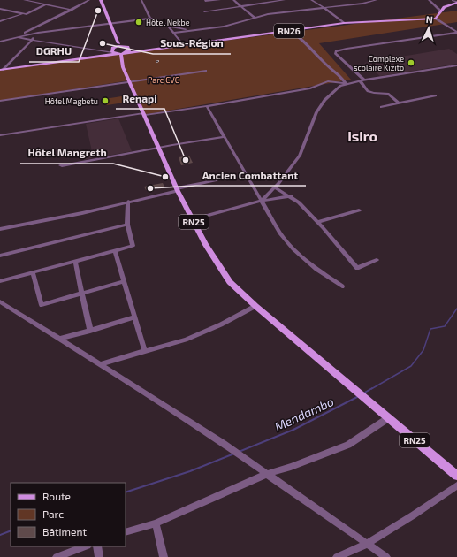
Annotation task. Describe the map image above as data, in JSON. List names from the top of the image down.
{
  "streets": {
    "main road": ["RN26", "RN25"]
  },
  "crossings": [
    ["RN26", "RN25"]
  ],
  "districts": ["Isiro"],
  "water": ["Mendambo"],
  "parks": ["Parc CVC"],
  "places": [
    "DGRHU",
    "Hôtel Nekbe",
    "Sous-Région",
    "Complexe scolaire Kizito",
    "Hôtel Magbetu",
    "Renapi",
    "Hôtel Mangreth",
    "Ancien Combattant"
  ],
  "legend": ["Route", "Parc", "Bâtiment"],
  "north": "top"
}
